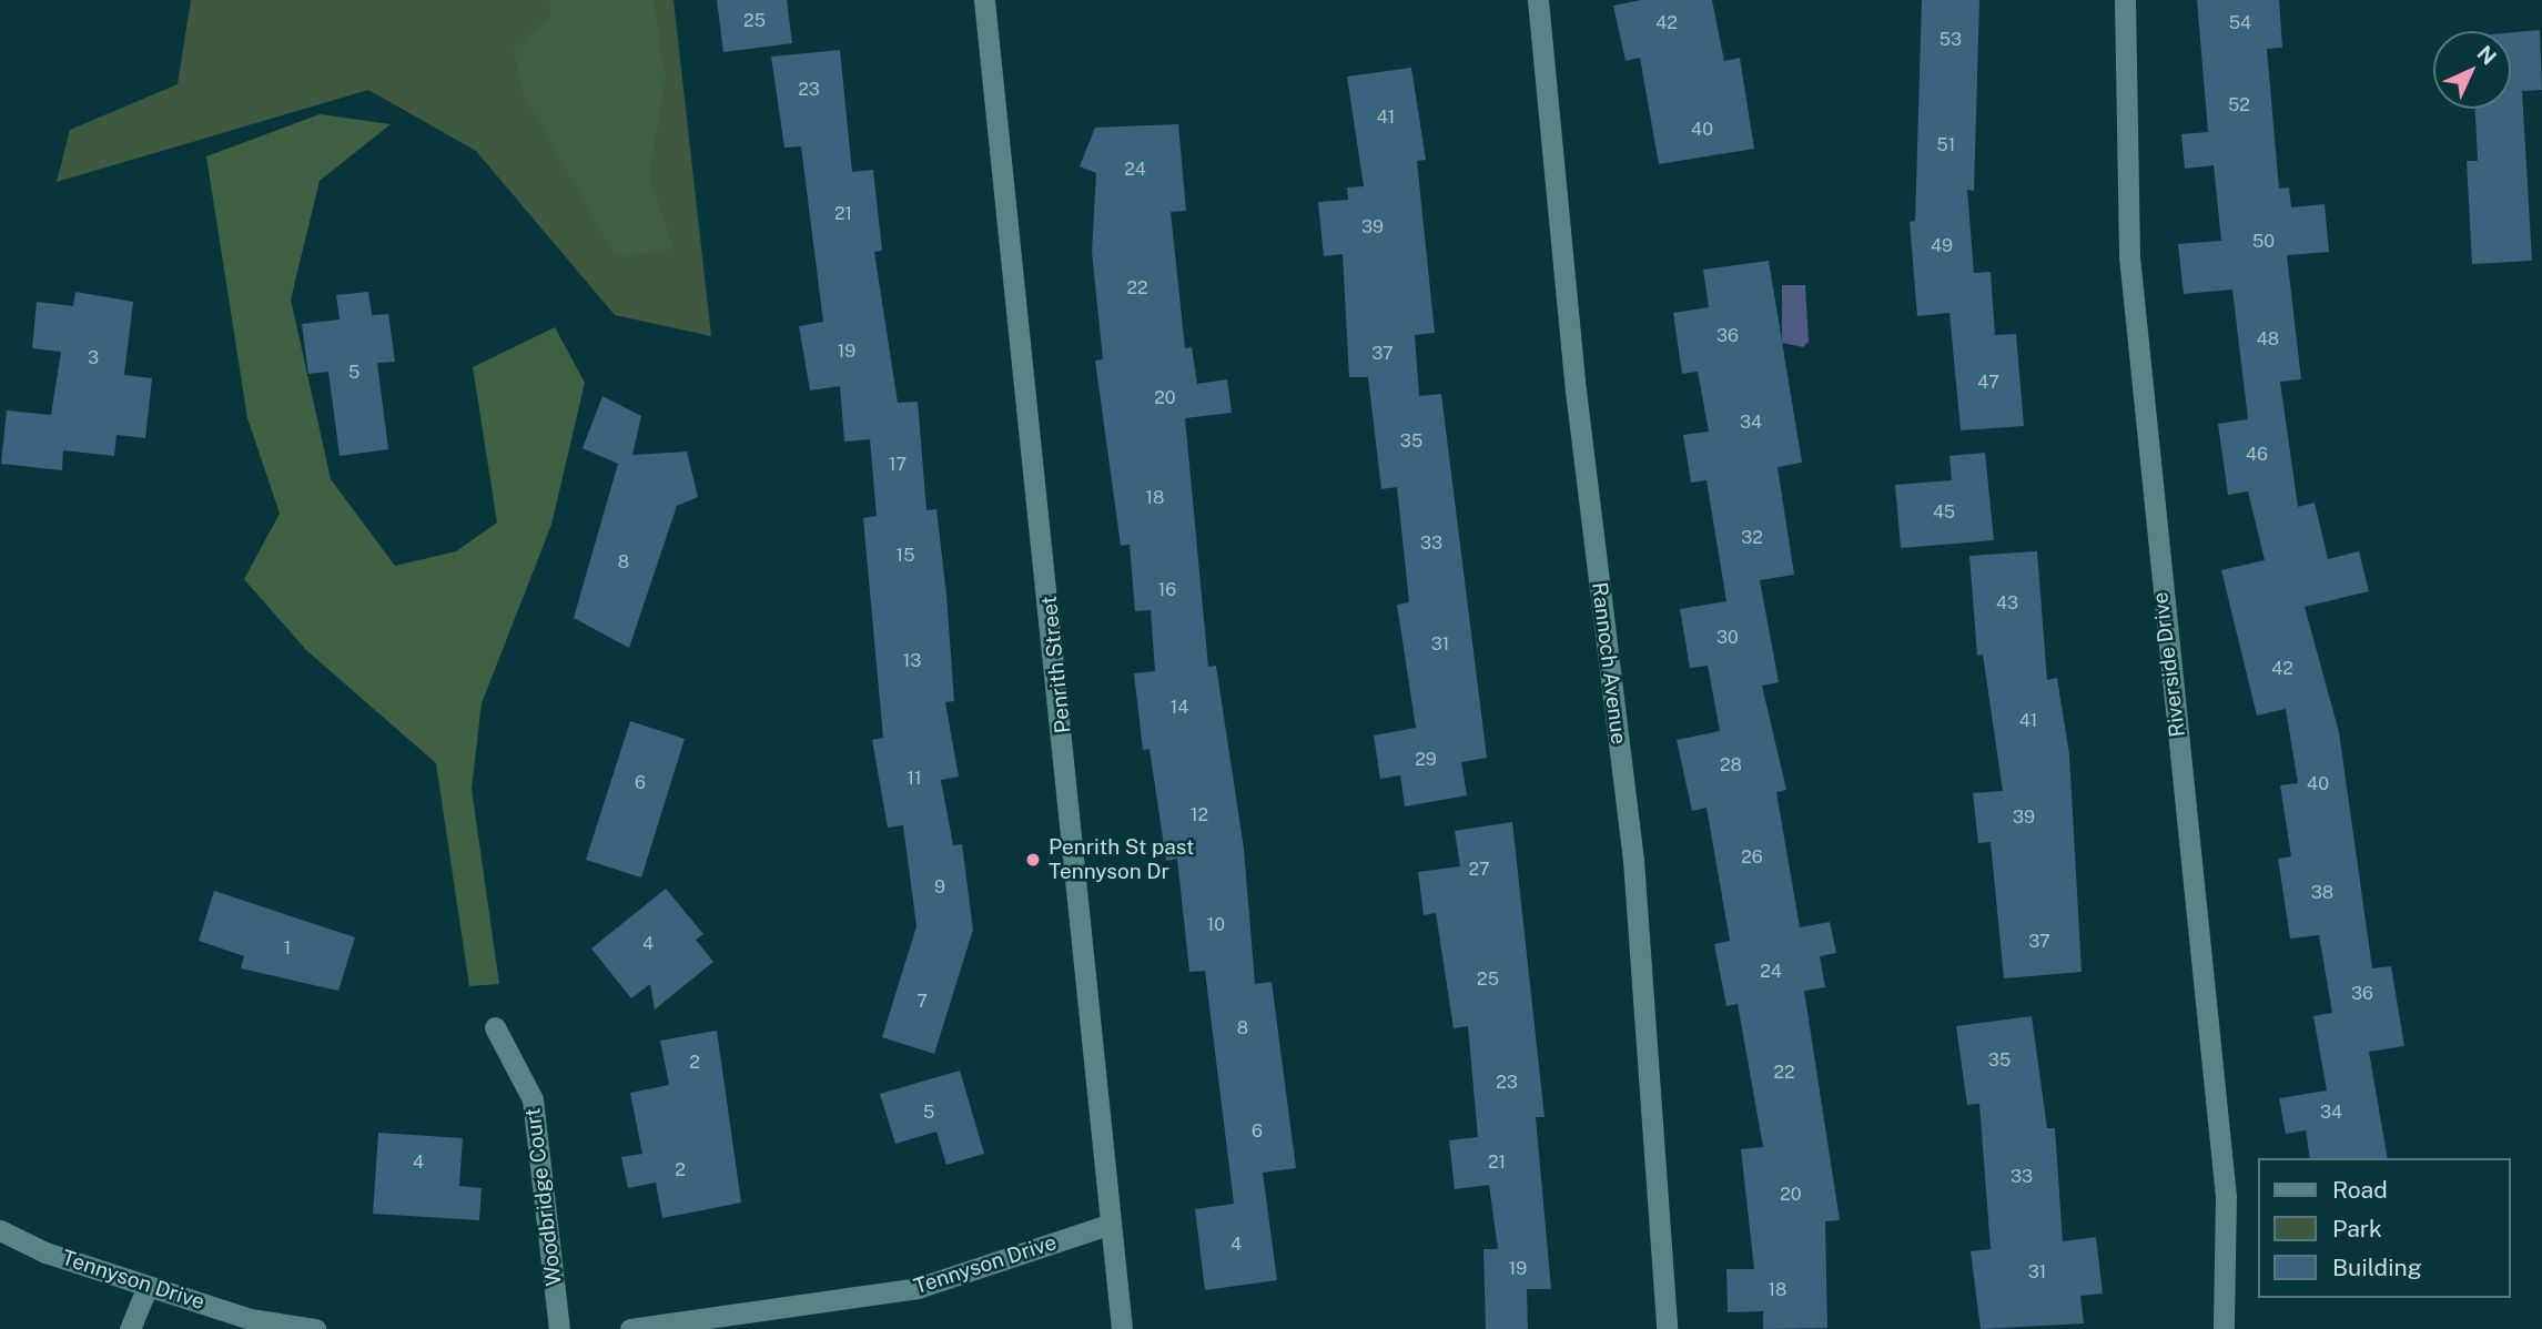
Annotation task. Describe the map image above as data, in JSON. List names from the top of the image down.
{
  "streets": {
    "street": [
      "Rannoch Avenue",
      "Penrith Street",
      "Riverside Drive",
      "Woodbridge Court",
      "Tennyson Drive"
    ]
  },
  "crossings": [
    ["Penrith Street", "Tennyson Drive"]
  ],
  "places": ["Penrith St past Tennyson Dr"],
  "house_numbers": [
    "25",
    "42",
    "54",
    "53",
    "23",
    "52",
    "41",
    "40",
    "51",
    "24",
    "21",
    "39",
    "50",
    "49",
    "22",
    "36",
    "48",
    "19",
    "37",
    "3",
    "5",
    "47",
    "20",
    "34",
    "35",
    "46",
    "17",
    "18",
    "45",
    "32",
    "33",
    "15",
    "8",
    "16",
    "43",
    "30",
    "31",
    "13",
    "42",
    "14",
    "41",
    "29",
    "28",
    "11",
    "6",
    "40",
    "12",
    "39",
    "26",
    "27",
    "9",
    "38",
    "10",
    "37",
    "4",
    "1",
    "24",
    "25",
    "36",
    "7",
    "8",
    "35",
    "2",
    "22",
    "23",
    "5",
    "34",
    "6",
    "4",
    "21",
    "2",
    "33",
    "20",
    "4",
    "19",
    "31",
    "18"
  ],
  "legend": ["Road", "Park", "Building"],
  "north": "top right"
}
